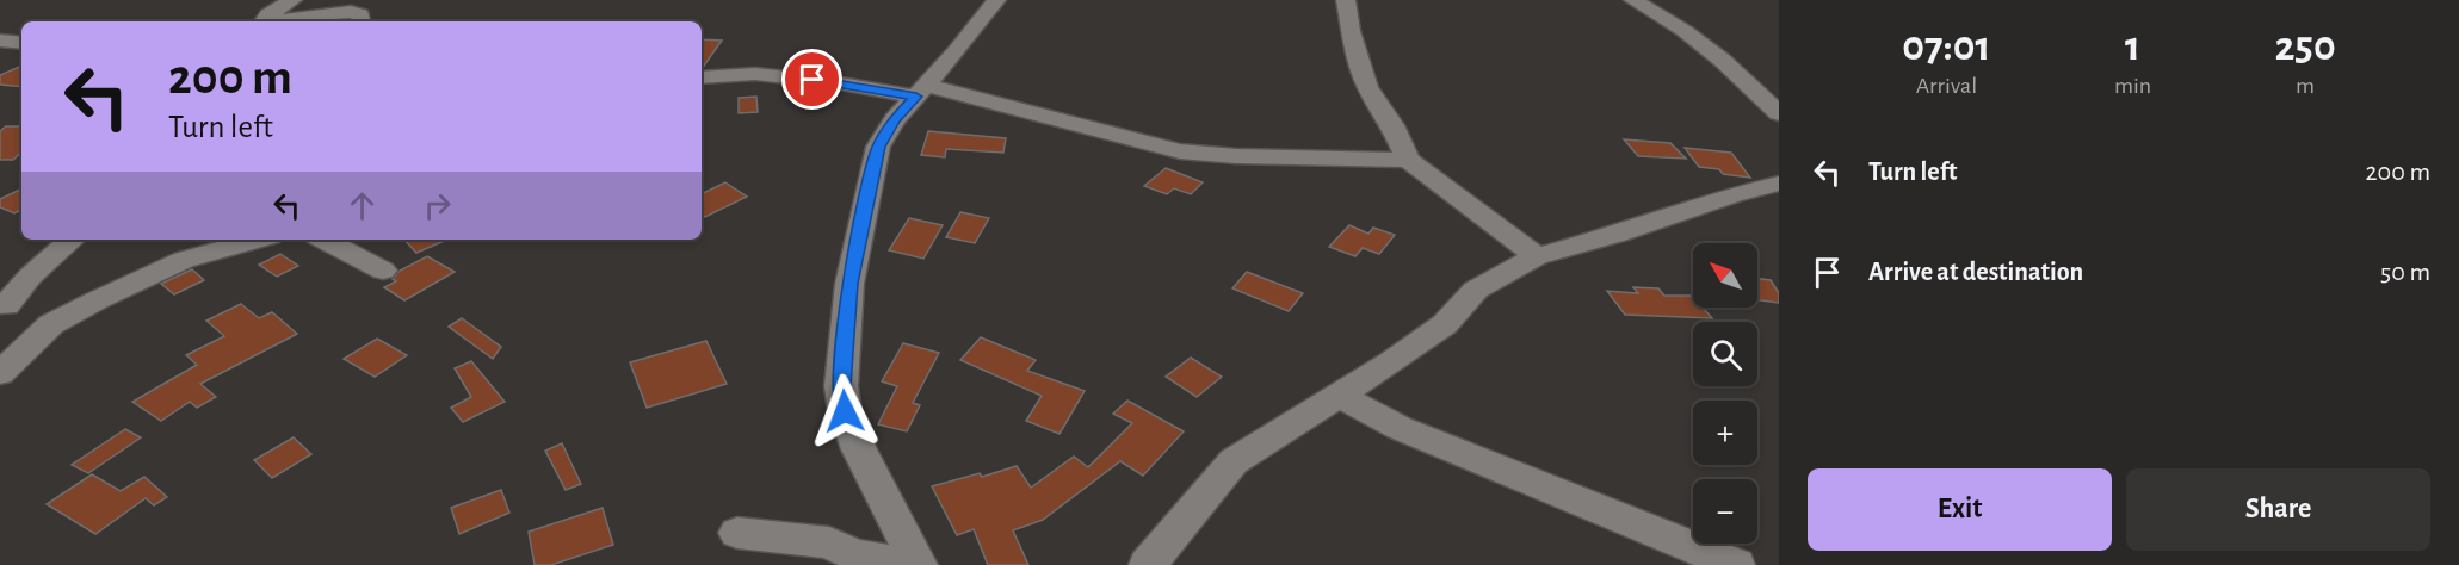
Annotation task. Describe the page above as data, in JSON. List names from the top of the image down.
{
  "north": "top left",
  "page": {
    "eta": [
      "07:01",
      "Arrival",
      "1",
      "min",
      "250",
      "m"
    ],
    "turn": ["200 m", "Turn left"],
    "list": [
      {
        "name": "Turn left",
        "value": "200 m"
      },
      {
        "name": "Arrive at destination",
        "value": "50 m"
      }
    ],
    "map_buttons": ["+", "−"],
    "buttons": ["Exit", "Share"]
  }
}
